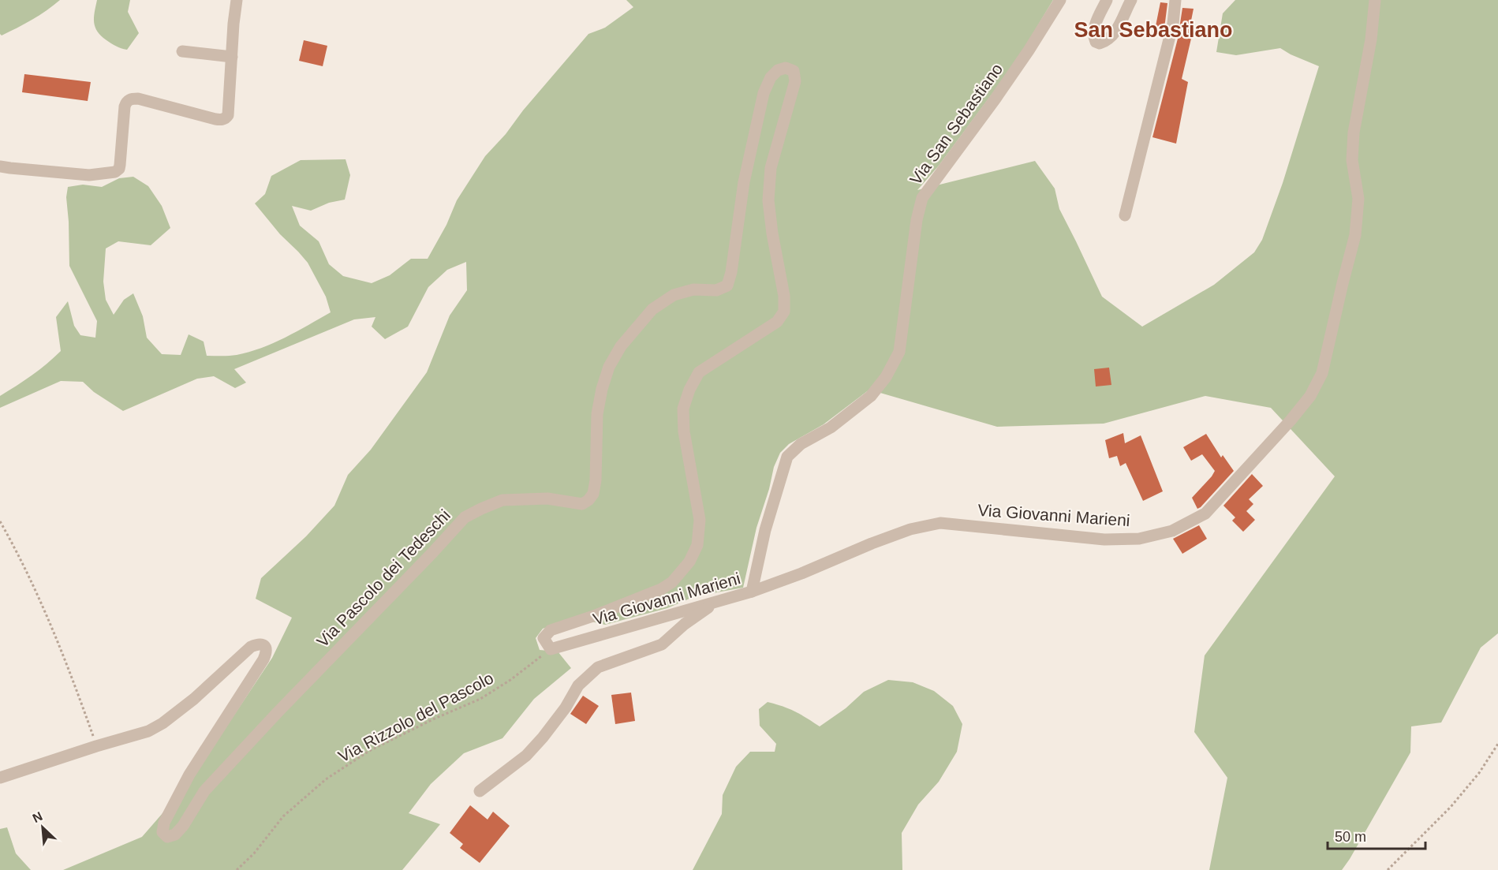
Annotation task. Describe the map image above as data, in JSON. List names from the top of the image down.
{
  "streets": {
    "street": ["Via San Sebastiano", "Via Giovanni Marieni", "Via Pascolo dei Tedeschi"],
    "path": ["Via Rizzolo del Pascolo"]
  },
  "crossings": [
    ["Via San Sebastiano", "Via Giovanni Marieni"],
    ["Via Giovanni Marieni", "Via Pascolo dei Tedeschi"],
    ["Via Giovanni Marieni", "Via Rizzolo del Pascolo"],
    ["Via Pascolo dei Tedeschi", "Via Rizzolo del Pascolo"]
  ],
  "districts": ["San Sebastiano"],
  "scale_bar": "50 m",
  "north": "top left"
}
